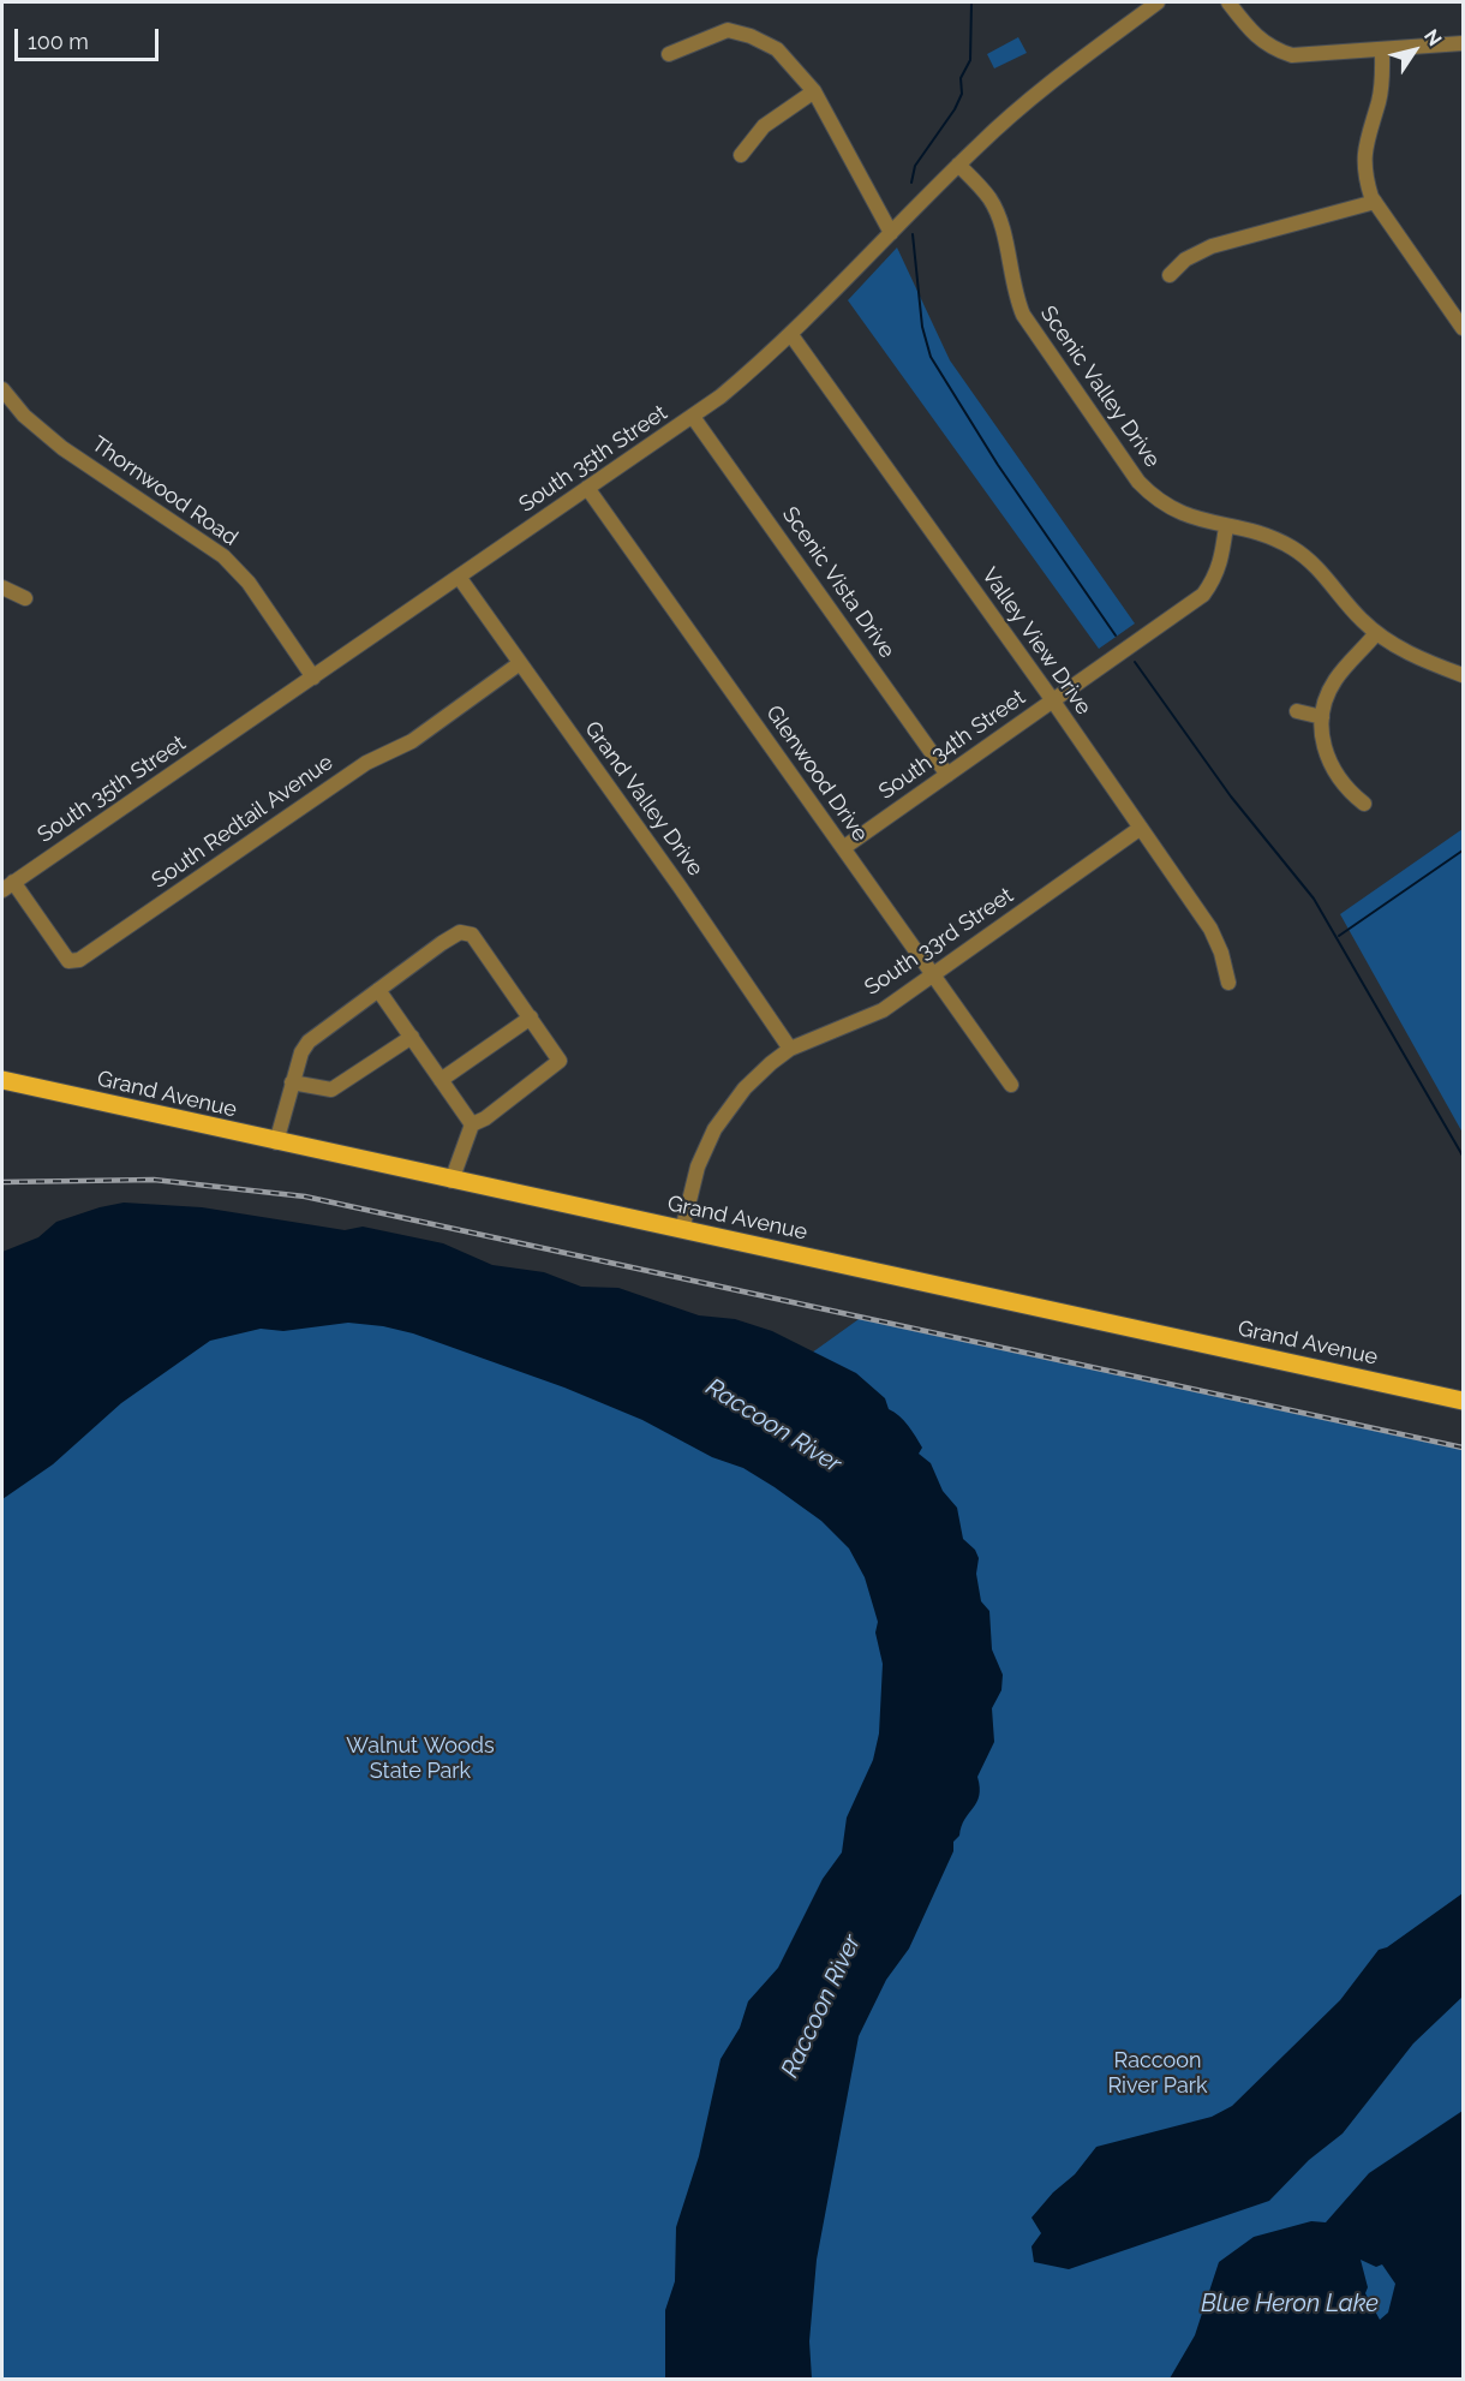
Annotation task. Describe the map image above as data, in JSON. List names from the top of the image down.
{
  "streets": {
    "main road": ["Grand Avenue"],
    "street": [
      "Scenic Valley Drive",
      "South 35th Street",
      "Thornwood Road",
      "Scenic Vista Drive",
      "Valley View Drive",
      "South 34th Street",
      "Glenwood Drive",
      "Grand Valley Drive",
      "South Redtail Avenue",
      "South 33rd Street"
    ]
  },
  "crossings": [
    ["Scenic Valley Drive", "South 35th Street"],
    ["Scenic Valley Drive", "South 34th Street"],
    ["South 35th Street", "Thornwood Road"],
    ["South 35th Street", "Scenic Vista Drive"],
    ["South 35th Street", "Valley View Drive"],
    ["South 35th Street", "Glenwood Drive"],
    ["South 35th Street", "Grand Valley Drive"],
    ["South 35th Street", "South Redtail Avenue"],
    ["Scenic Vista Drive", "South 34th Street"],
    ["Valley View Drive", "South 34th Street"],
    ["Valley View Drive", "South 33rd Street"],
    ["South 34th Street", "Glenwood Drive"],
    ["Glenwood Drive", "South 33rd Street"],
    ["Grand Valley Drive", "South Redtail Avenue"],
    ["Grand Valley Drive", "South 33rd Street"],
    ["South 33rd Street", "Grand Avenue"]
  ],
  "water": ["Raccoon River", "Blue Heron Lake"],
  "parks": ["Walnut Woods State Park", "Raccoon River Park"],
  "scale_bar": "100 m",
  "north": "top right"
}
